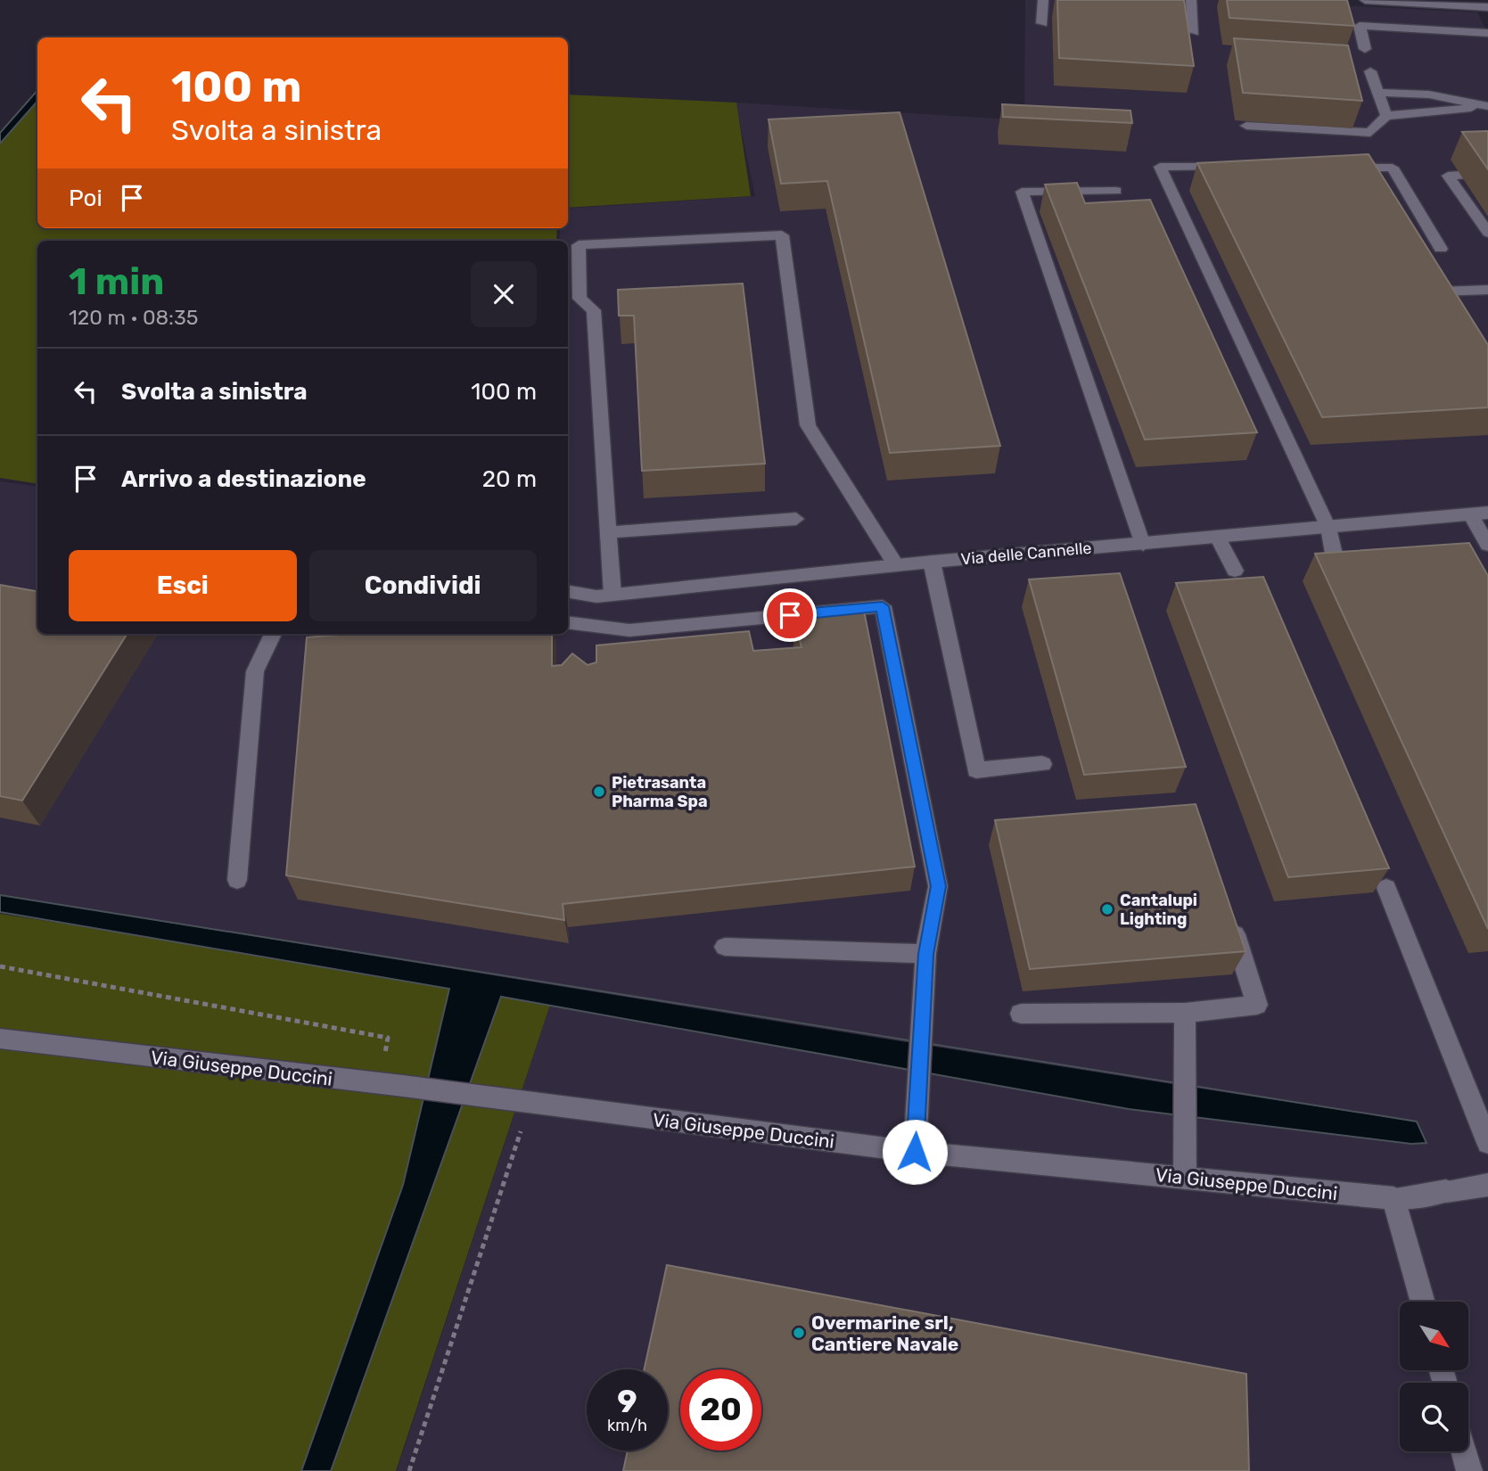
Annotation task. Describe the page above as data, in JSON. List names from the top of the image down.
{
  "streets": {
    "street": ["Via delle Cannelle", "Via Giuseppe Duccini"]
  },
  "places": ["Pietrasanta Pharma Spa", "Cantalupi Lighting", "Overmarine srl, Cantiere Navale"],
  "north": "bottom right",
  "page": {
    "turn": ["100 m", "Svolta a sinistra"],
    "then": "Poi",
    "heading": ["1 min", "120 m · 08:35"],
    "list": [
      {
        "name": "Svolta a sinistra",
        "value": "100 m"
      },
      {
        "name": "Arrivo a destinazione",
        "value": "20 m"
      }
    ],
    "buttons": ["Esci", "Condividi"],
    "speed": "9 km/h",
    "limit": "20"
  }
}
